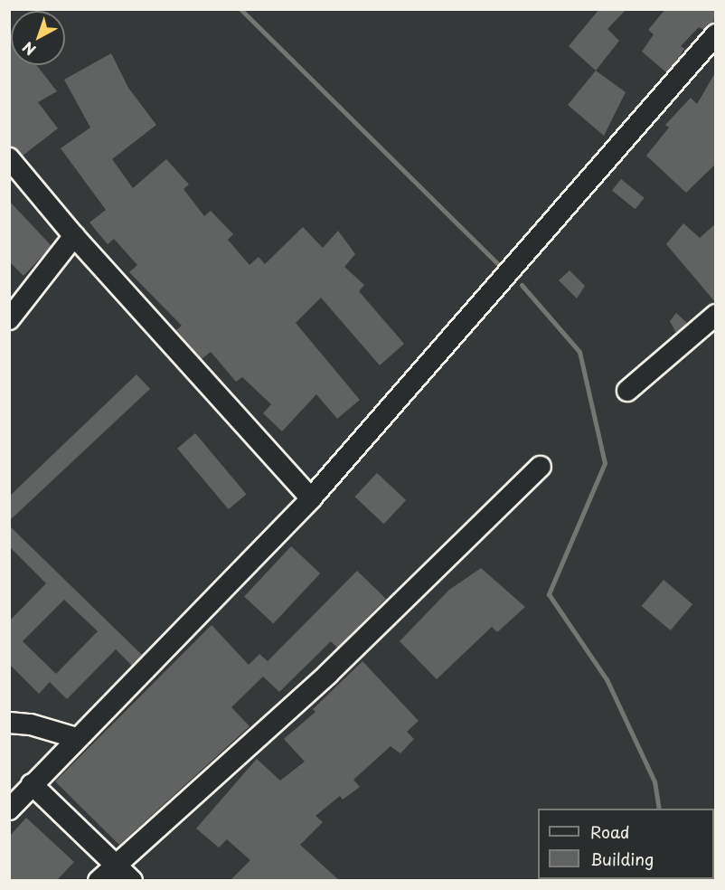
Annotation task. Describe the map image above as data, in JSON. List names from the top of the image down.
{
  "legend": ["Road", "Building"],
  "north": "bottom left"
}
